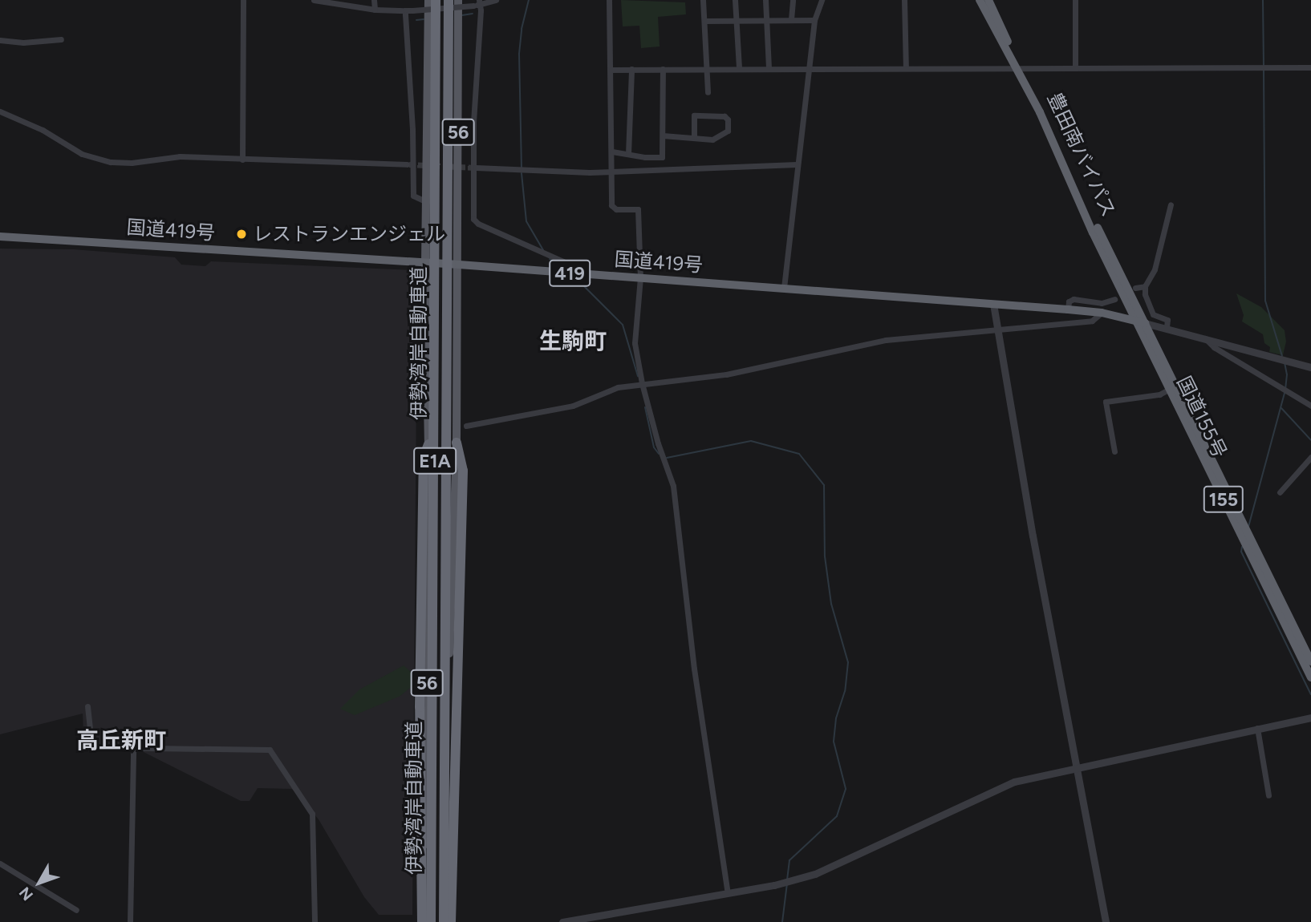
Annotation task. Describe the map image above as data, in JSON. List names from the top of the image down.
{
  "streets": {
    "highway": [
      "豊田南バイパス",
      "国道419号",
      "419",
      "伊勢湾岸自動車道",
      "国道155号",
      "E1A",
      "155"
    ],
    "main road": ["56"]
  },
  "crossings": [
    ["56", "国道419号"],
    ["56", "伊勢湾岸自動車道"],
    ["豊田南バイパス", "国道419号"],
    ["豊田南バイパス", "国道155号"],
    ["国道419号", "国道155号"]
  ],
  "districts": ["生駒町", "高丘新町"],
  "places": ["レストランエンジェル"],
  "north": "bottom left"
}
